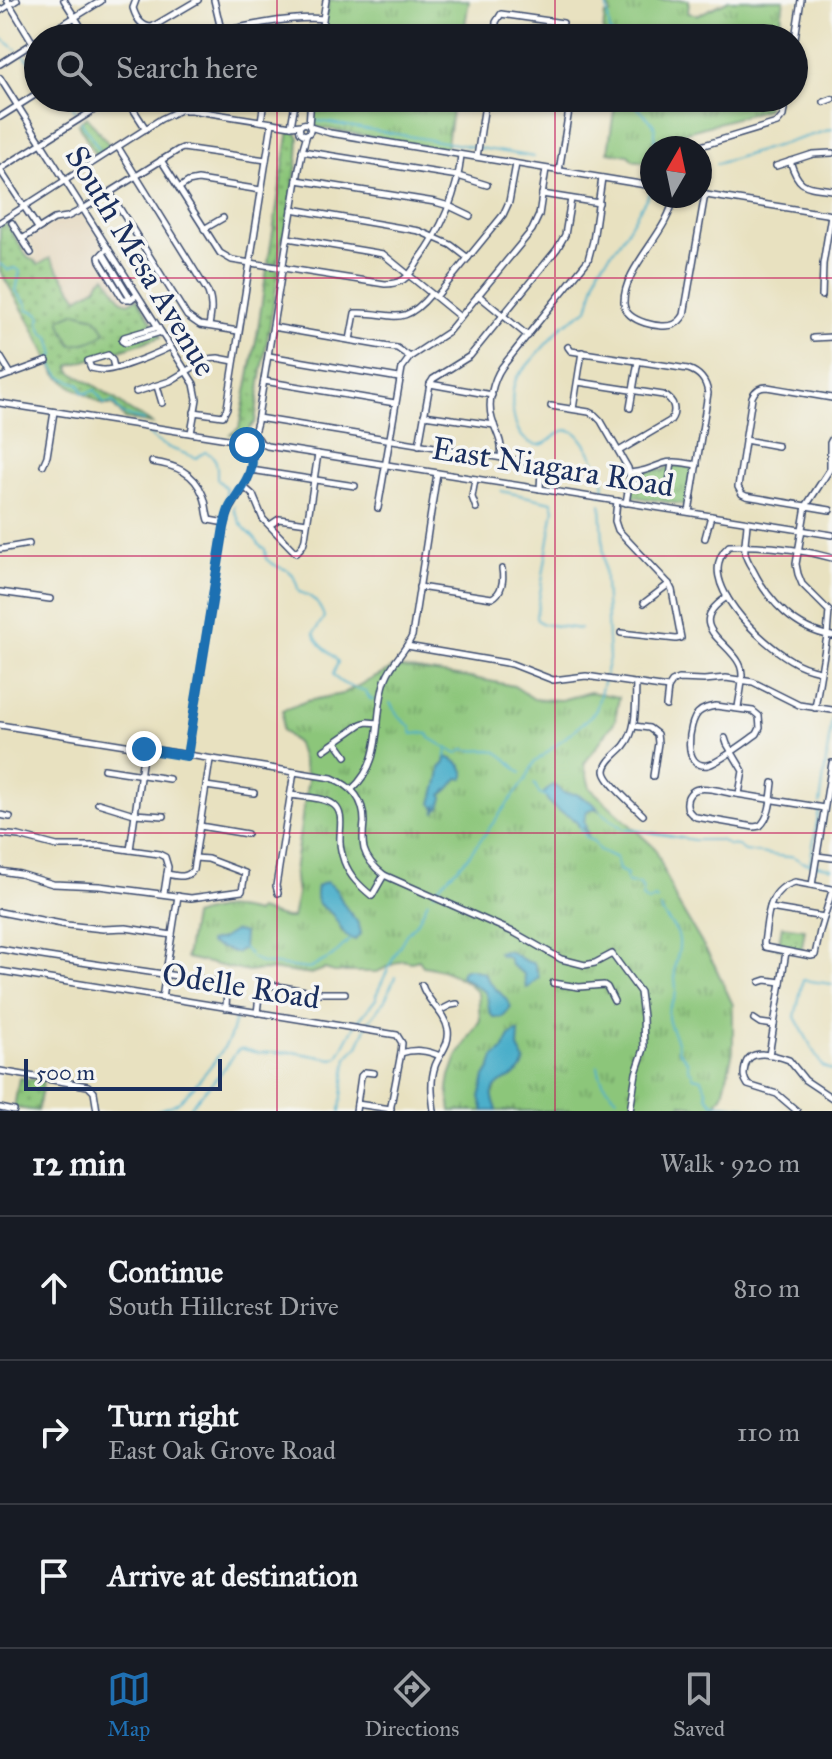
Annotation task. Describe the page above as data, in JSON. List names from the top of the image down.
{
  "streets": {
    "street": ["South Mesa Avenue", "East Niagara Road", "Odelle Road"]
  },
  "crossings": [
    ["South Mesa Avenue", "East Niagara Road"]
  ],
  "scale_bar": "500 m",
  "north": "top",
  "page": {
    "search": "Search here",
    "scale": "500 m",
    "heading": ["12 min", "Walk · 920 m"],
    "list": [
      ["Continue", "South Hillcrest Drive", "810 m"],
      ["Turn right", "East Oak Grove Road", "110 m"],
      "Arrive at destination"
    ],
    "nav": ["Map", "Directions", "Saved"]
  }
}
